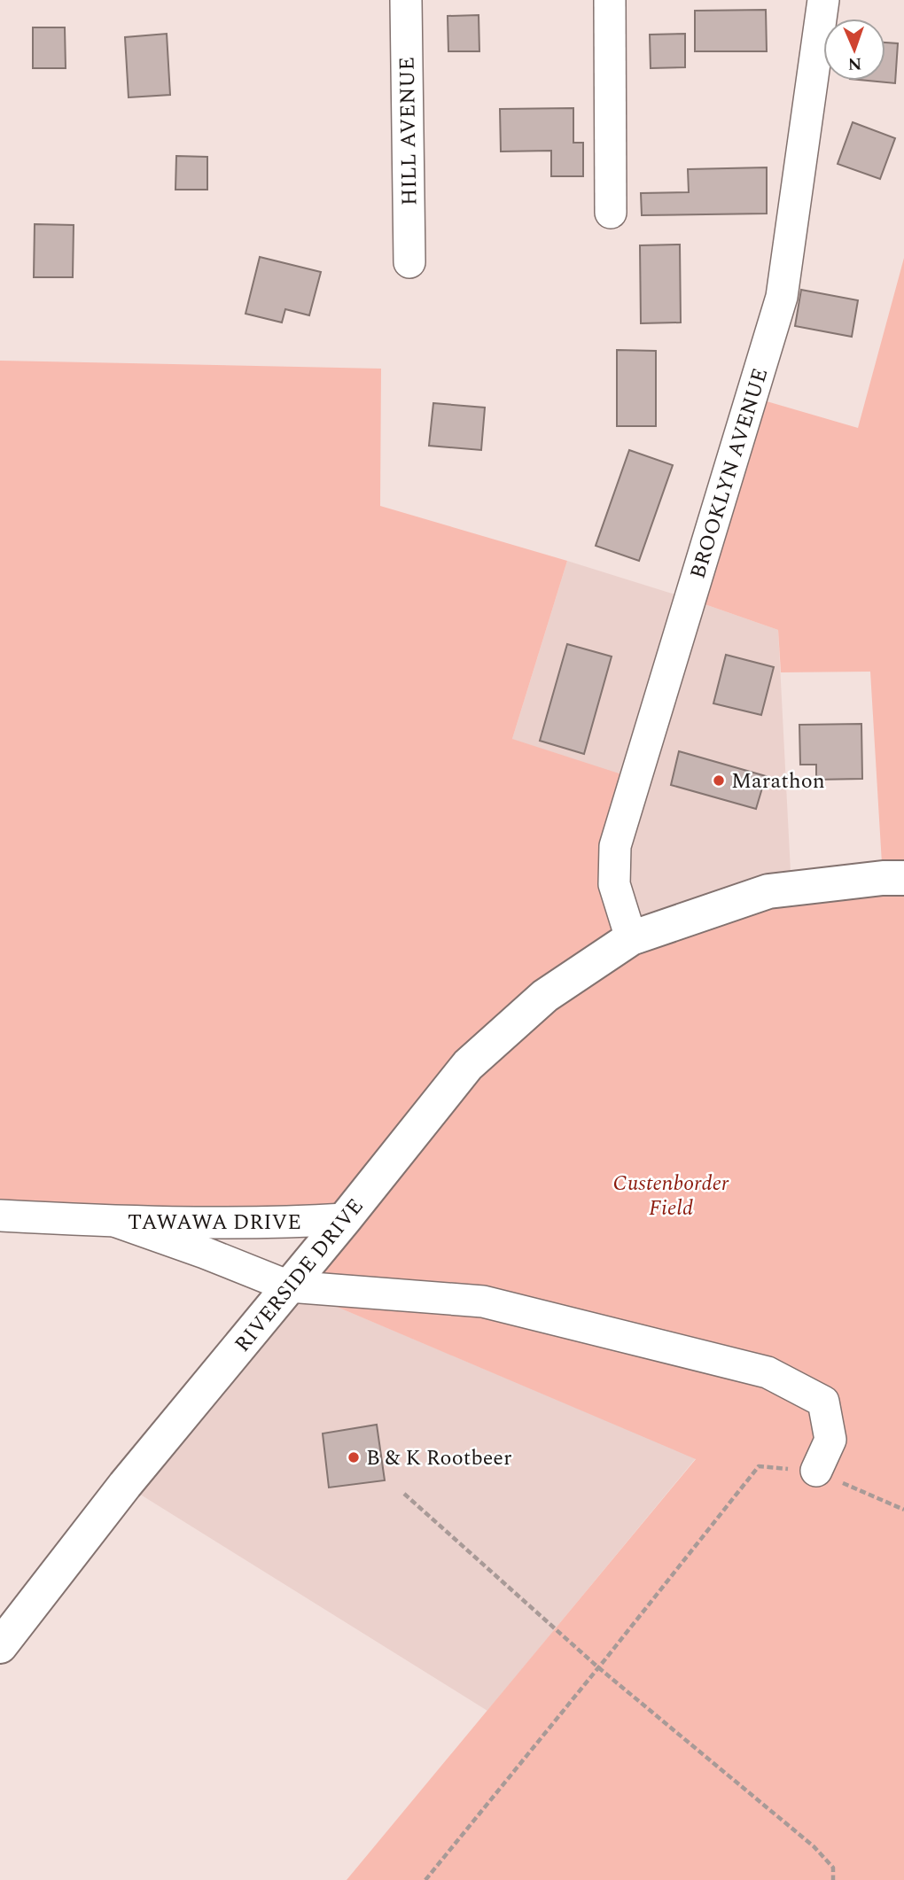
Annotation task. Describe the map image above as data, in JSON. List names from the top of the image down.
{
  "streets": {
    "main road": ["RIVERSIDE DRIVE"],
    "street": ["HILL AVENUE", "BROOKLYN AVENUE", "TAWAWA DRIVE"]
  },
  "crossings": [
    ["BROOKLYN AVENUE", "RIVERSIDE DRIVE"],
    ["TAWAWA DRIVE", "RIVERSIDE DRIVE"]
  ],
  "parks": ["Custenborder Field"],
  "places": ["Marathon", "B & K Rootbeer"],
  "north": "bottom"
}
